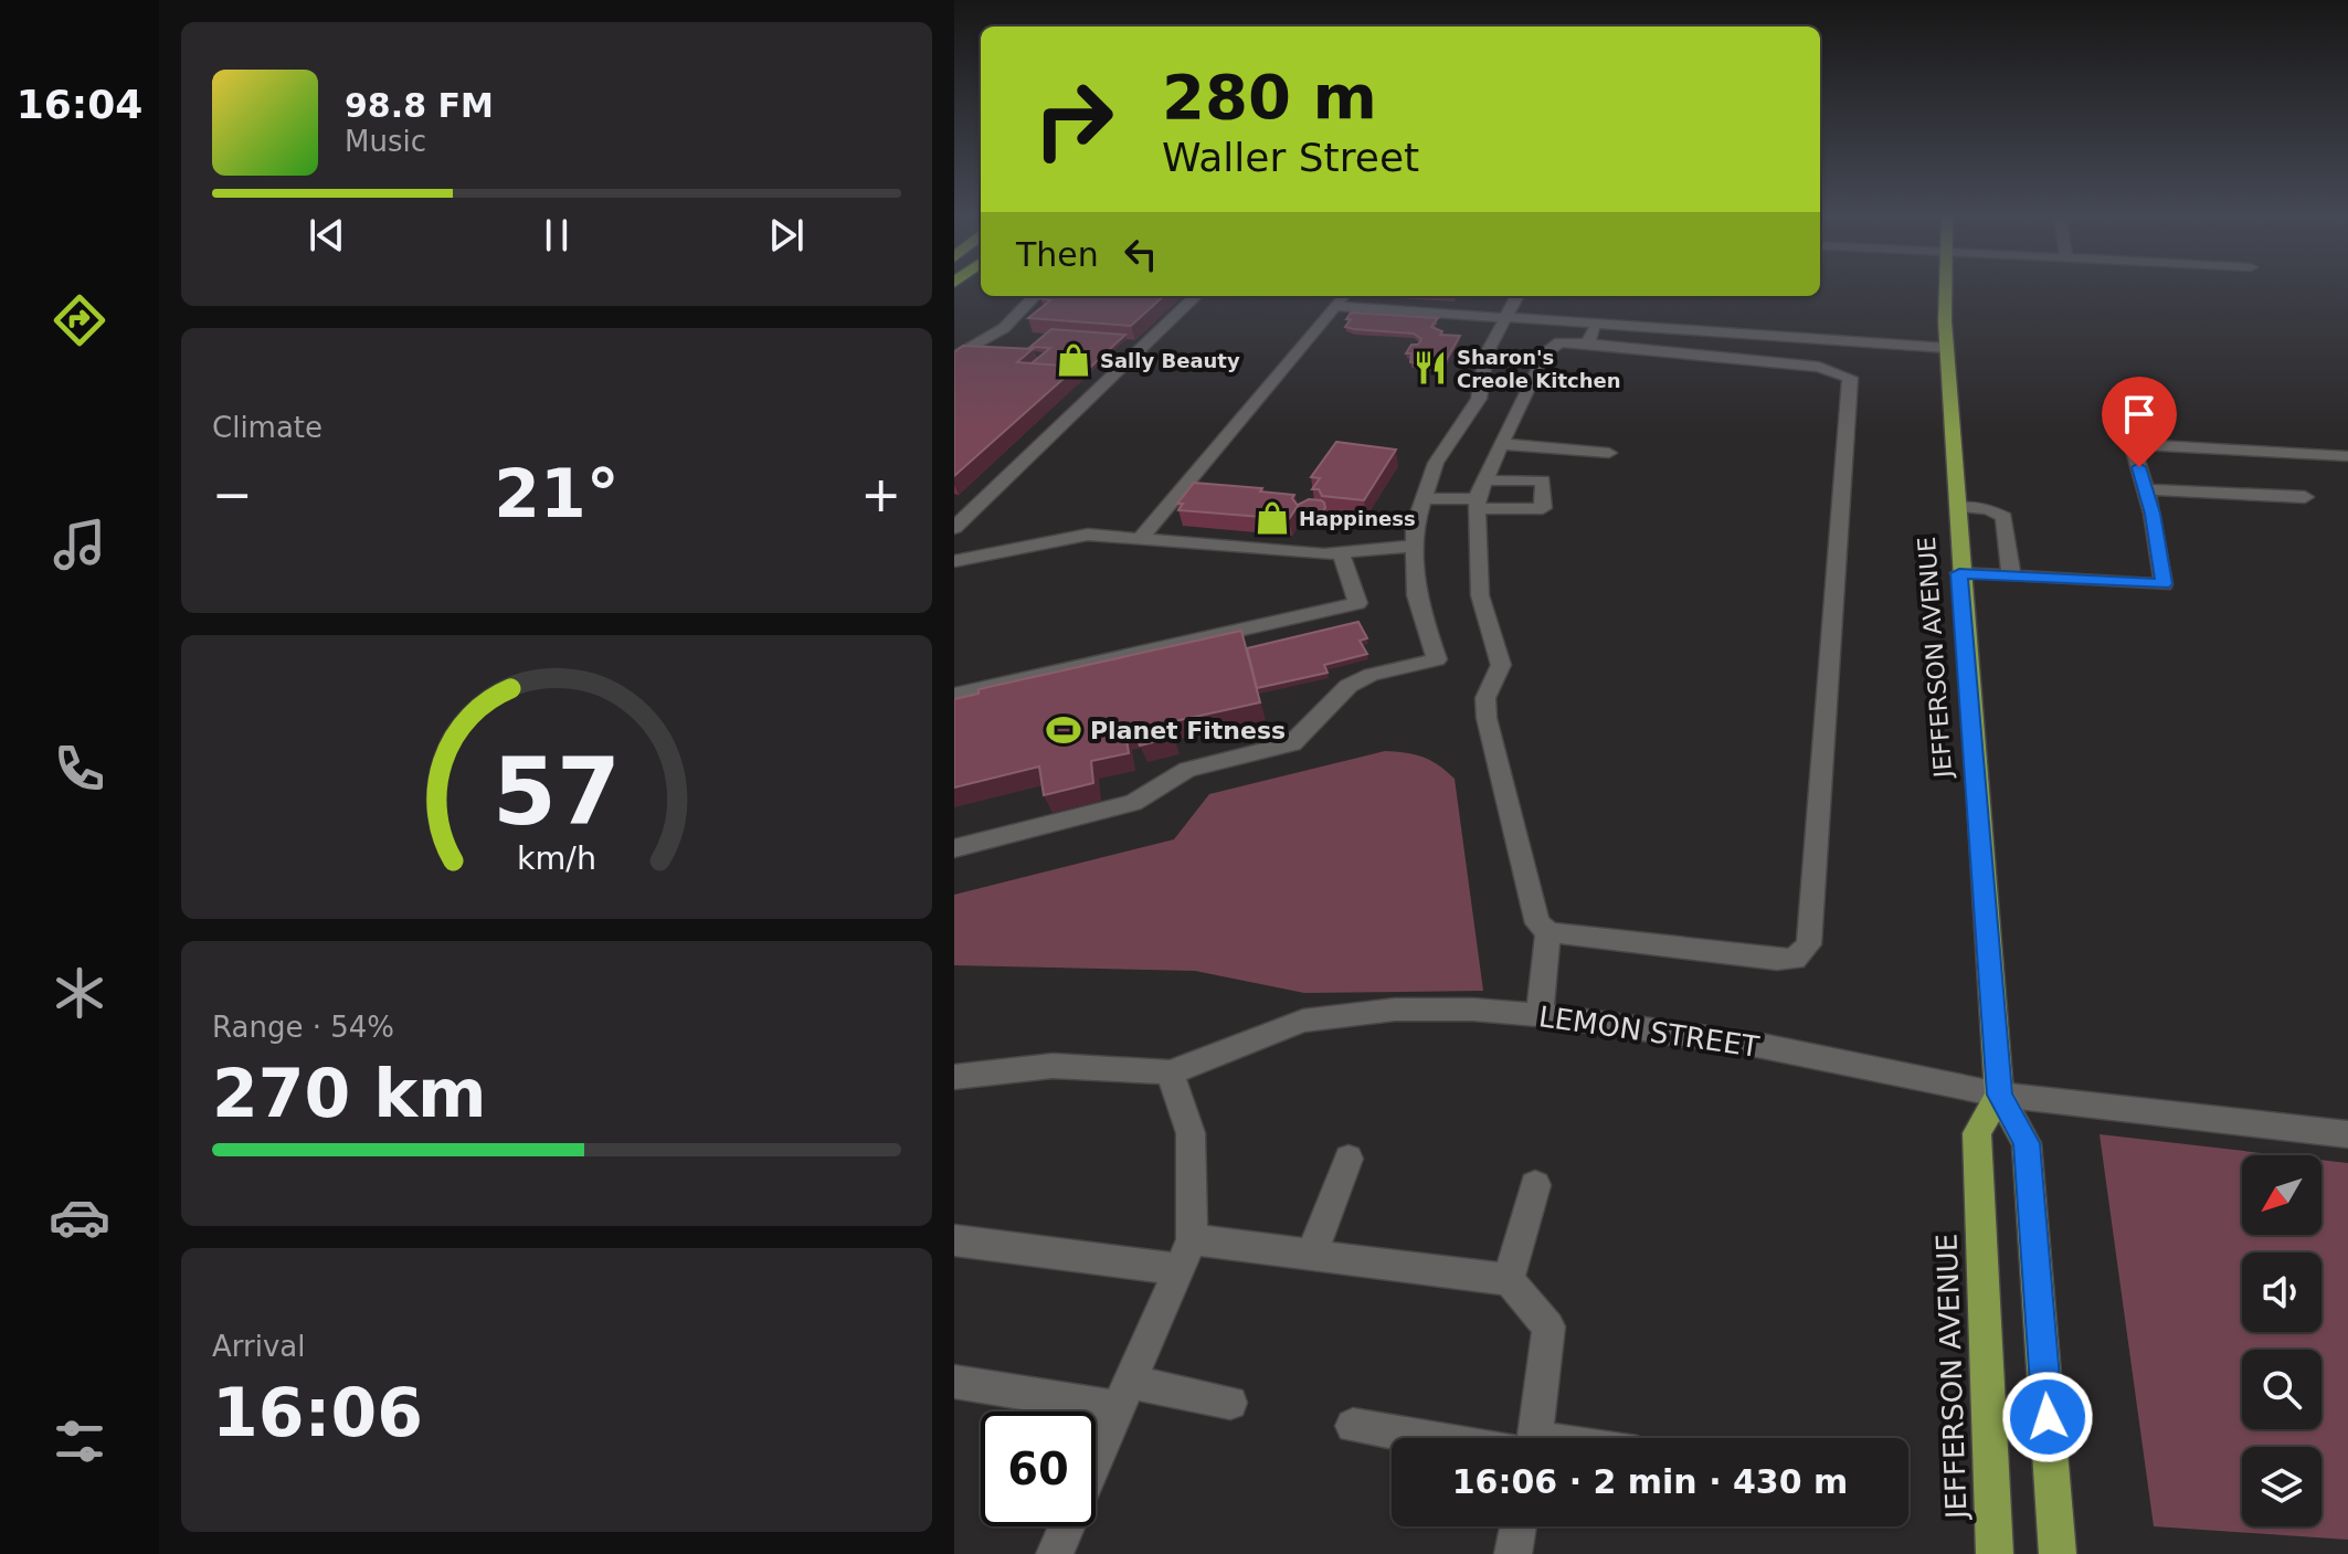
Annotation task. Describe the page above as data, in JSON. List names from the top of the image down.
{
  "streets": {
    "main road": ["JEFFERSON AVENUE"],
    "street": ["LEMON STREET"]
  },
  "crossings": [
    ["JEFFERSON AVENUE", "LEMON STREET"]
  ],
  "places": {
    "shop": ["Sally Beauty", "Happiness"],
    "restaurant": ["Sharon's Creole Kitchen"],
    "sports": ["Planet Fitness"]
  },
  "north": "bottom left",
  "page": {
    "tabs": "16:04",
    "turn": ["280 m", "Waller Street"],
    "song": ["98.8 FM", "Music"],
    "then": "Then",
    "tile": [
      "Climate",
      ["Range · 54%", "270 km"],
      ["Arrival", "16:06"]
    ],
    "heat": ["−", "21°", "+"],
    "limit": "60",
    "trip": "16:06 · 2 min · 430 m",
    "gauge": ["57", "km/h"]
  }
}
